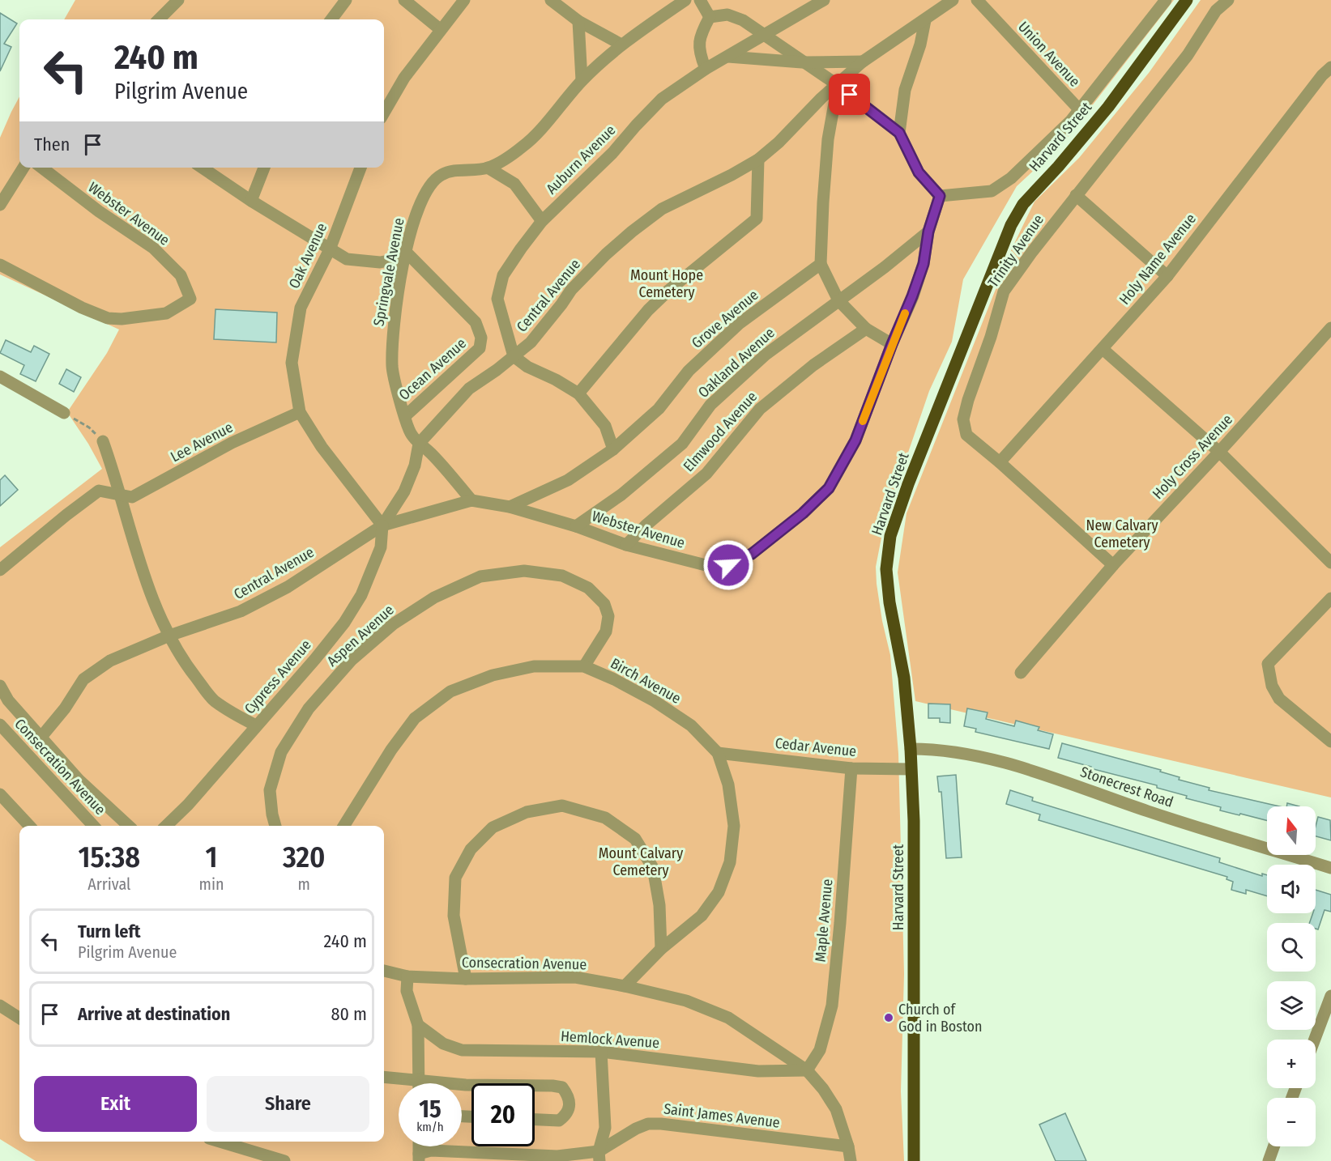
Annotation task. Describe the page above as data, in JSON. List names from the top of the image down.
{
  "streets": {
    "main road": ["Harvard Street"],
    "street": [
      "Union Avenue",
      "Auburn Avenue",
      "Webster Avenue",
      "Trinity Avenue",
      "Oak Avenue",
      "Holy Name Avenue",
      "Springvale Avenue",
      "Central Avenue",
      "Grove Avenue",
      "Oakland Avenue",
      "Ocean Avenue",
      "Elmwood Avenue",
      "Lee Avenue",
      "Holy Cross Avenue",
      "Aspen Avenue",
      "Cypress Avenue",
      "Birch Avenue",
      "Cedar Avenue",
      "Consecration Avenue",
      "Stonecrest Road",
      "Maple Avenue",
      "Hemlock Avenue",
      "Saint James Avenue"
    ]
  },
  "crossings": [
    ["Harvard Street", "Cedar Avenue"],
    ["Harvard Street", "Stonecrest Road"],
    ["Auburn Avenue", "Central Avenue"],
    ["Webster Avenue", "Springvale Avenue"],
    ["Webster Avenue", "Central Avenue"],
    ["Webster Avenue", "Grove Avenue"],
    ["Webster Avenue", "Oakland Avenue"],
    ["Webster Avenue", "Elmwood Avenue"],
    ["Webster Avenue", "Cypress Avenue"],
    ["Trinity Avenue", "Holy Name Avenue"],
    ["Trinity Avenue", "Holy Cross Avenue"],
    ["Oak Avenue", "Lee Avenue"],
    ["Springvale Avenue", "Central Avenue"],
    ["Springvale Avenue", "Ocean Avenue"],
    ["Central Avenue", "Cypress Avenue"],
    ["Aspen Avenue", "Birch Avenue"],
    ["Birch Avenue", "Cedar Avenue"],
    ["Birch Avenue", "Consecration Avenue"],
    ["Cedar Avenue", "Maple Avenue"],
    ["Consecration Avenue", "Maple Avenue"],
    ["Consecration Avenue", "Hemlock Avenue"],
    ["Consecration Avenue", "Saint James Avenue"],
    ["Maple Avenue", "Hemlock Avenue"]
  ],
  "parks": ["Mount Hope Cemetery", "New Calvary Cemetery", "Mount Calvary Cemetery"],
  "places": ["Church of God in Boston"],
  "north": "top",
  "page": {
    "turn": ["240 m", "Pilgrim Avenue"],
    "then": "Then",
    "map_buttons": ["+", "−"],
    "eta": [
      "15:38",
      "Arrival",
      "1",
      "min",
      "320",
      "m"
    ],
    "list": [
      {
        "name": "Turn left",
        "note": "Pilgrim Avenue",
        "value": "240 m"
      },
      {
        "name": "Arrive at destination",
        "value": "80 m"
      }
    ],
    "buttons": ["Exit", "Share"],
    "speed": "15 km/h",
    "limit": "20"
  }
}
